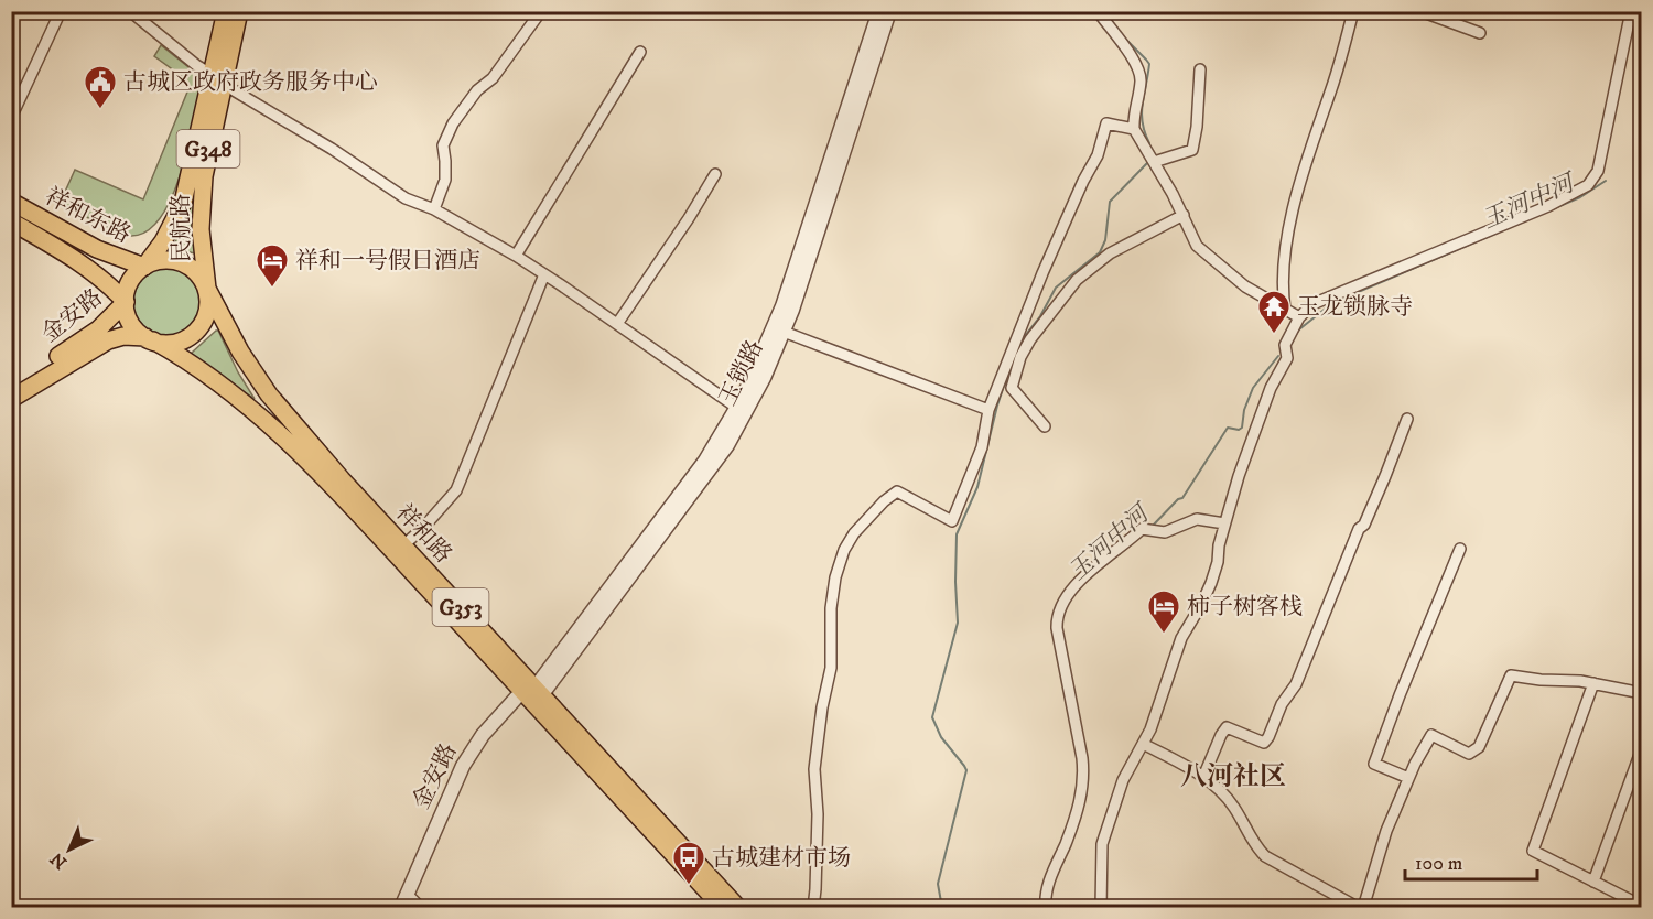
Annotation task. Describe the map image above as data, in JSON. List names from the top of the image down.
{
  "streets": {
    "main road": [
      "G348",
      "祥和东路",
      "民航路",
      "金安路",
      "祥和路",
      "G353"
    ],
    "street": ["玉锁路"]
  },
  "crossings": [
    ["G348", "祥和东路"],
    ["G348", "民航路"],
    ["G348", "金安路"],
    ["G348", "祥和路"],
    ["祥和东路", "民航路"],
    ["祥和东路", "金安路"],
    ["祥和东路", "祥和路"],
    ["民航路", "金安路"],
    ["民航路", "祥和路"],
    ["金安路", "玉锁路"],
    ["金安路", "祥和路"],
    ["玉锁路", "祥和路"]
  ],
  "districts": ["八河社区"],
  "water": ["玉河中河"],
  "places": {
    "public building": ["古城区政府政务服务中心"],
    "hotel": ["祥和一号假日酒店", "柿子树客栈"],
    "temple": ["玉龙锁脉寺"],
    "bus stop": ["古城建材市场"]
  },
  "scale_bar": "100 m",
  "north": "bottom left"
}
